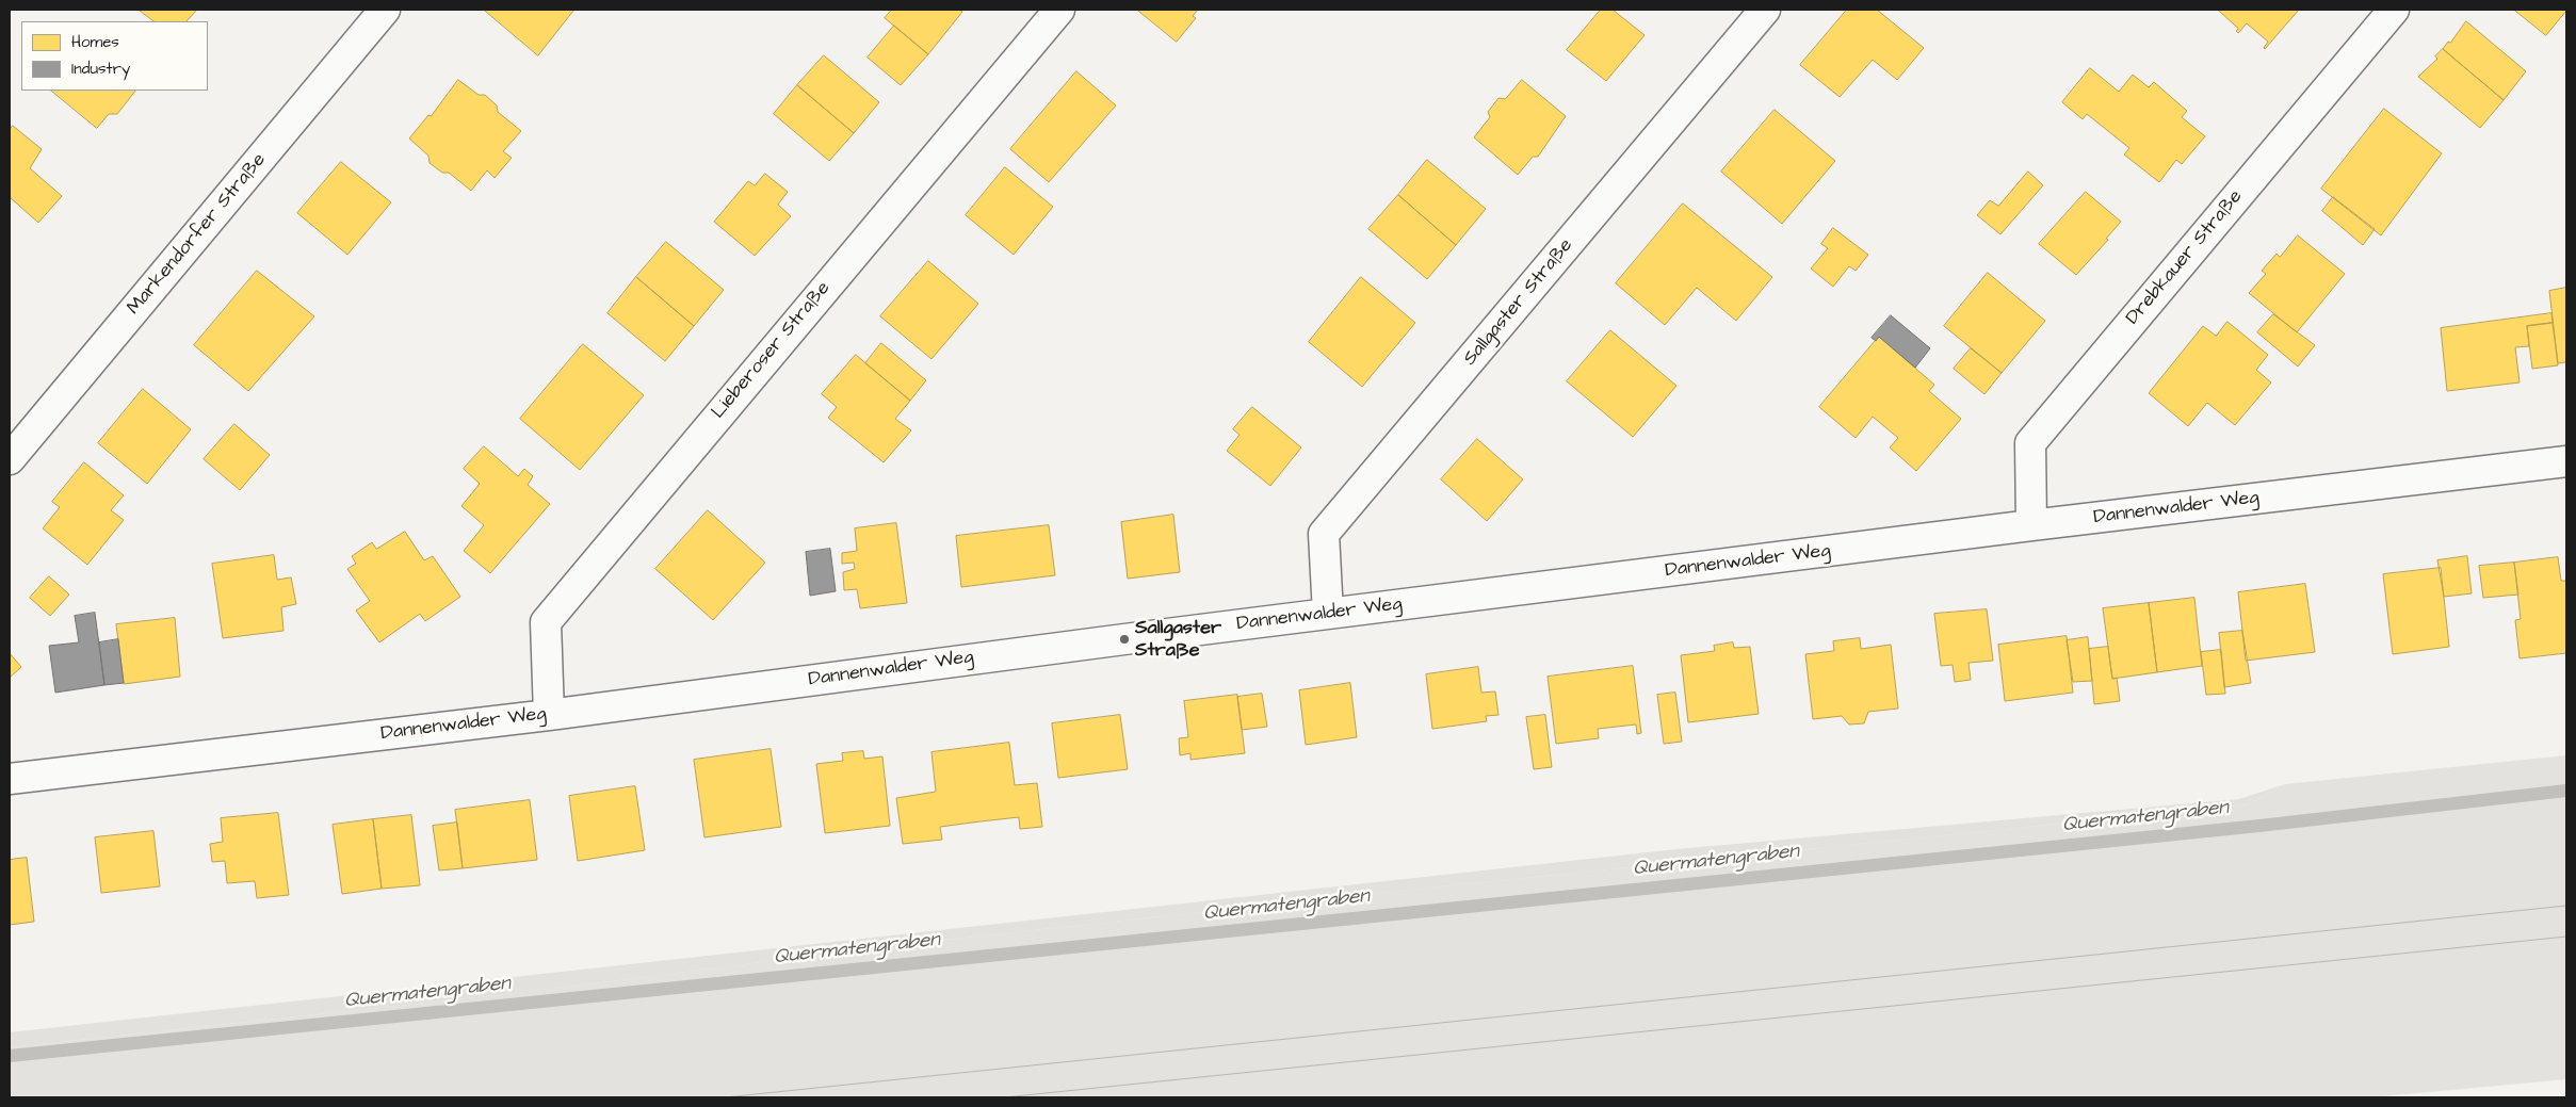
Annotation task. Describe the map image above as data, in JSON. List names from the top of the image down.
{
  "streets": {
    "street": [
      "Markendorfer Straße",
      "Drebkauer Straße",
      "Sallgaster Straße",
      "Lieberoser Straße",
      "Dannenwalder Weg"
    ]
  },
  "crossings": [
    ["Drebkauer Straße", "Dannenwalder Weg"],
    ["Sallgaster Straße", "Dannenwalder Weg"],
    ["Lieberoser Straße", "Dannenwalder Weg"]
  ],
  "water": ["Quermatengraben"],
  "places": ["Sallgaster Straße"],
  "legend": ["Homes", "Industry"]
}
